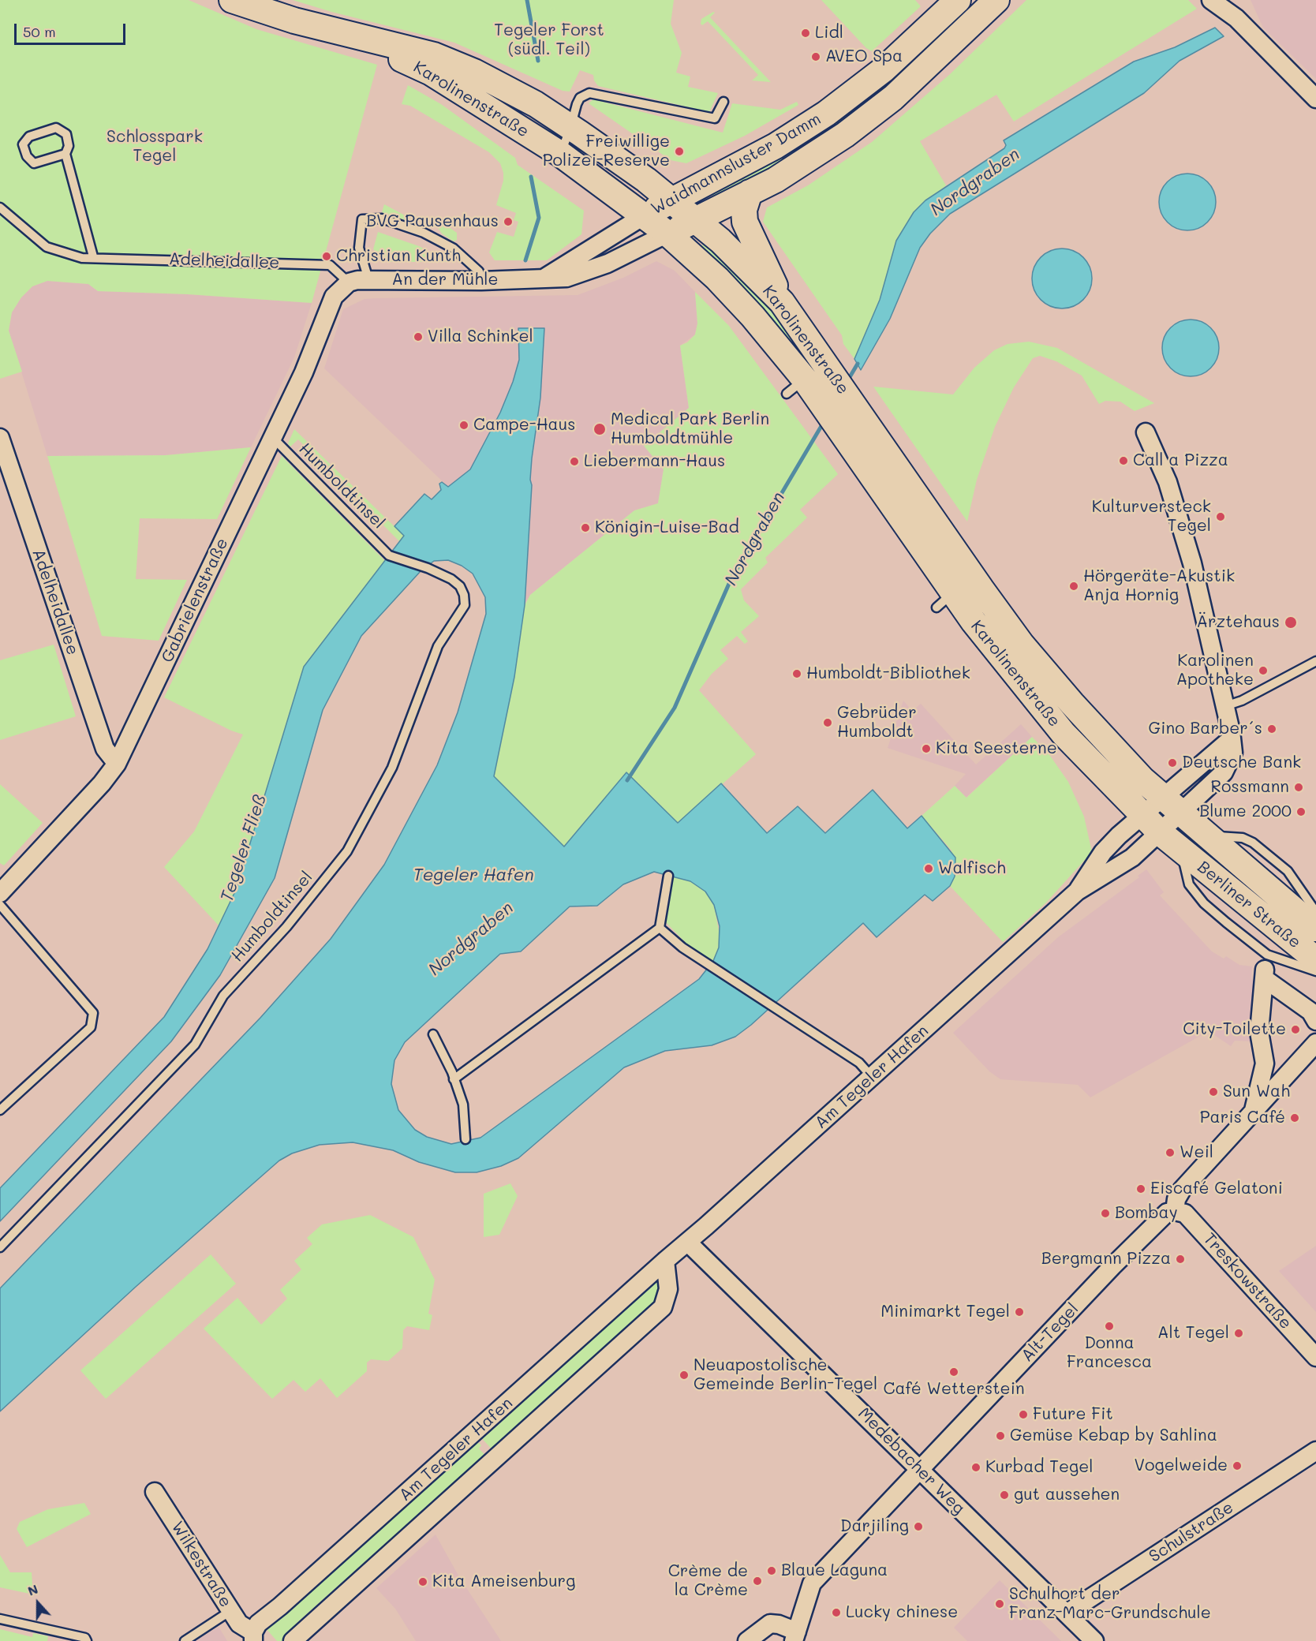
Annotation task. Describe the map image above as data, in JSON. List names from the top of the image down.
{
  "streets": {
    "main road": ["Karolinenstraße", "Waidmannsluster Damm", "Berliner Straße"],
    "street": [
      "Adelheidallee",
      "An der Mühle",
      "Gabrielenstraße",
      "Am Tegeler Hafen",
      "Treskowstraße",
      "Alt-Tegel",
      "Medebacher Weg",
      "Schulstraße",
      "Wilkestraße"
    ],
    "lane": ["Humboldtinsel"]
  },
  "crossings": [
    ["Karolinenstraße", "Waidmannsluster Damm"],
    ["Karolinenstraße", "An der Mühle"],
    ["Karolinenstraße", "Berliner Straße"],
    ["Karolinenstraße", "Am Tegeler Hafen"],
    ["Waidmannsluster Damm", "An der Mühle"],
    ["Adelheidallee", "An der Mühle"],
    ["Adelheidallee", "Gabrielenstraße"],
    ["An der Mühle", "Gabrielenstraße"],
    ["Humboldtinsel", "Gabrielenstraße"],
    ["Berliner Straße", "Am Tegeler Hafen"],
    ["Am Tegeler Hafen", "Medebacher Weg"],
    ["Am Tegeler Hafen", "Wilkestraße"],
    ["Treskowstraße", "Alt-Tegel"],
    ["Alt-Tegel", "Medebacher Weg"],
    ["Medebacher Weg", "Schulstraße"]
  ],
  "water": ["Nordgraben", "Tegeler Fließ", "Tegeler Hafen"],
  "parks": ["Tegeler Forst (südl. Teil)", "Schlosspark Tegel"],
  "places": [
    "Lidl",
    "AVEO Spa",
    "Freiwillige Polizei-Reserve",
    "BVG Pausenhaus",
    "Christian Kunth",
    "Villa Schinkel",
    "Campe-Haus",
    "Medical Park Berlin Humboldtmühle",
    "Call a Pizza",
    "Liebermann-Haus",
    "Kulturversteck Tegel",
    "Königin-Luise-Bad",
    "Hörgeräte-Akustik Anja Hornig",
    "Ärztehaus",
    "Karolinen Apotheke",
    "Humboldt-Bibliothek",
    "Gebrüder Humboldt",
    "Gino Barber´s",
    "Kita Seesterne",
    "Deutsche Bank",
    "Rossmann",
    "Blume 2000",
    "Walfisch",
    "City-Toilette",
    "Sun Wah",
    "Paris Café",
    "Weil",
    "Eiscafé Gelatoni",
    "Bombay",
    "Bergmann Pizza",
    "Minimarkt Tegel",
    "Donna Francesca",
    "Alt Tegel",
    "Café Wetterstein",
    "Neuapostolische Gemeinde Berlin-Tegel",
    "Future Fit",
    "Gemüse Kebap by Sahlina",
    "Vogelweide",
    "Kurbad Tegel",
    "gut aussehen",
    "Darjiling",
    "Blaue Laguna",
    "Crème de la Crème",
    "Kita Ameisenburg",
    "Schulhort der Franz-Marc-Grundschule",
    "Lucky chinese"
  ],
  "scale_bar": "50 m",
  "north": "top"
}
